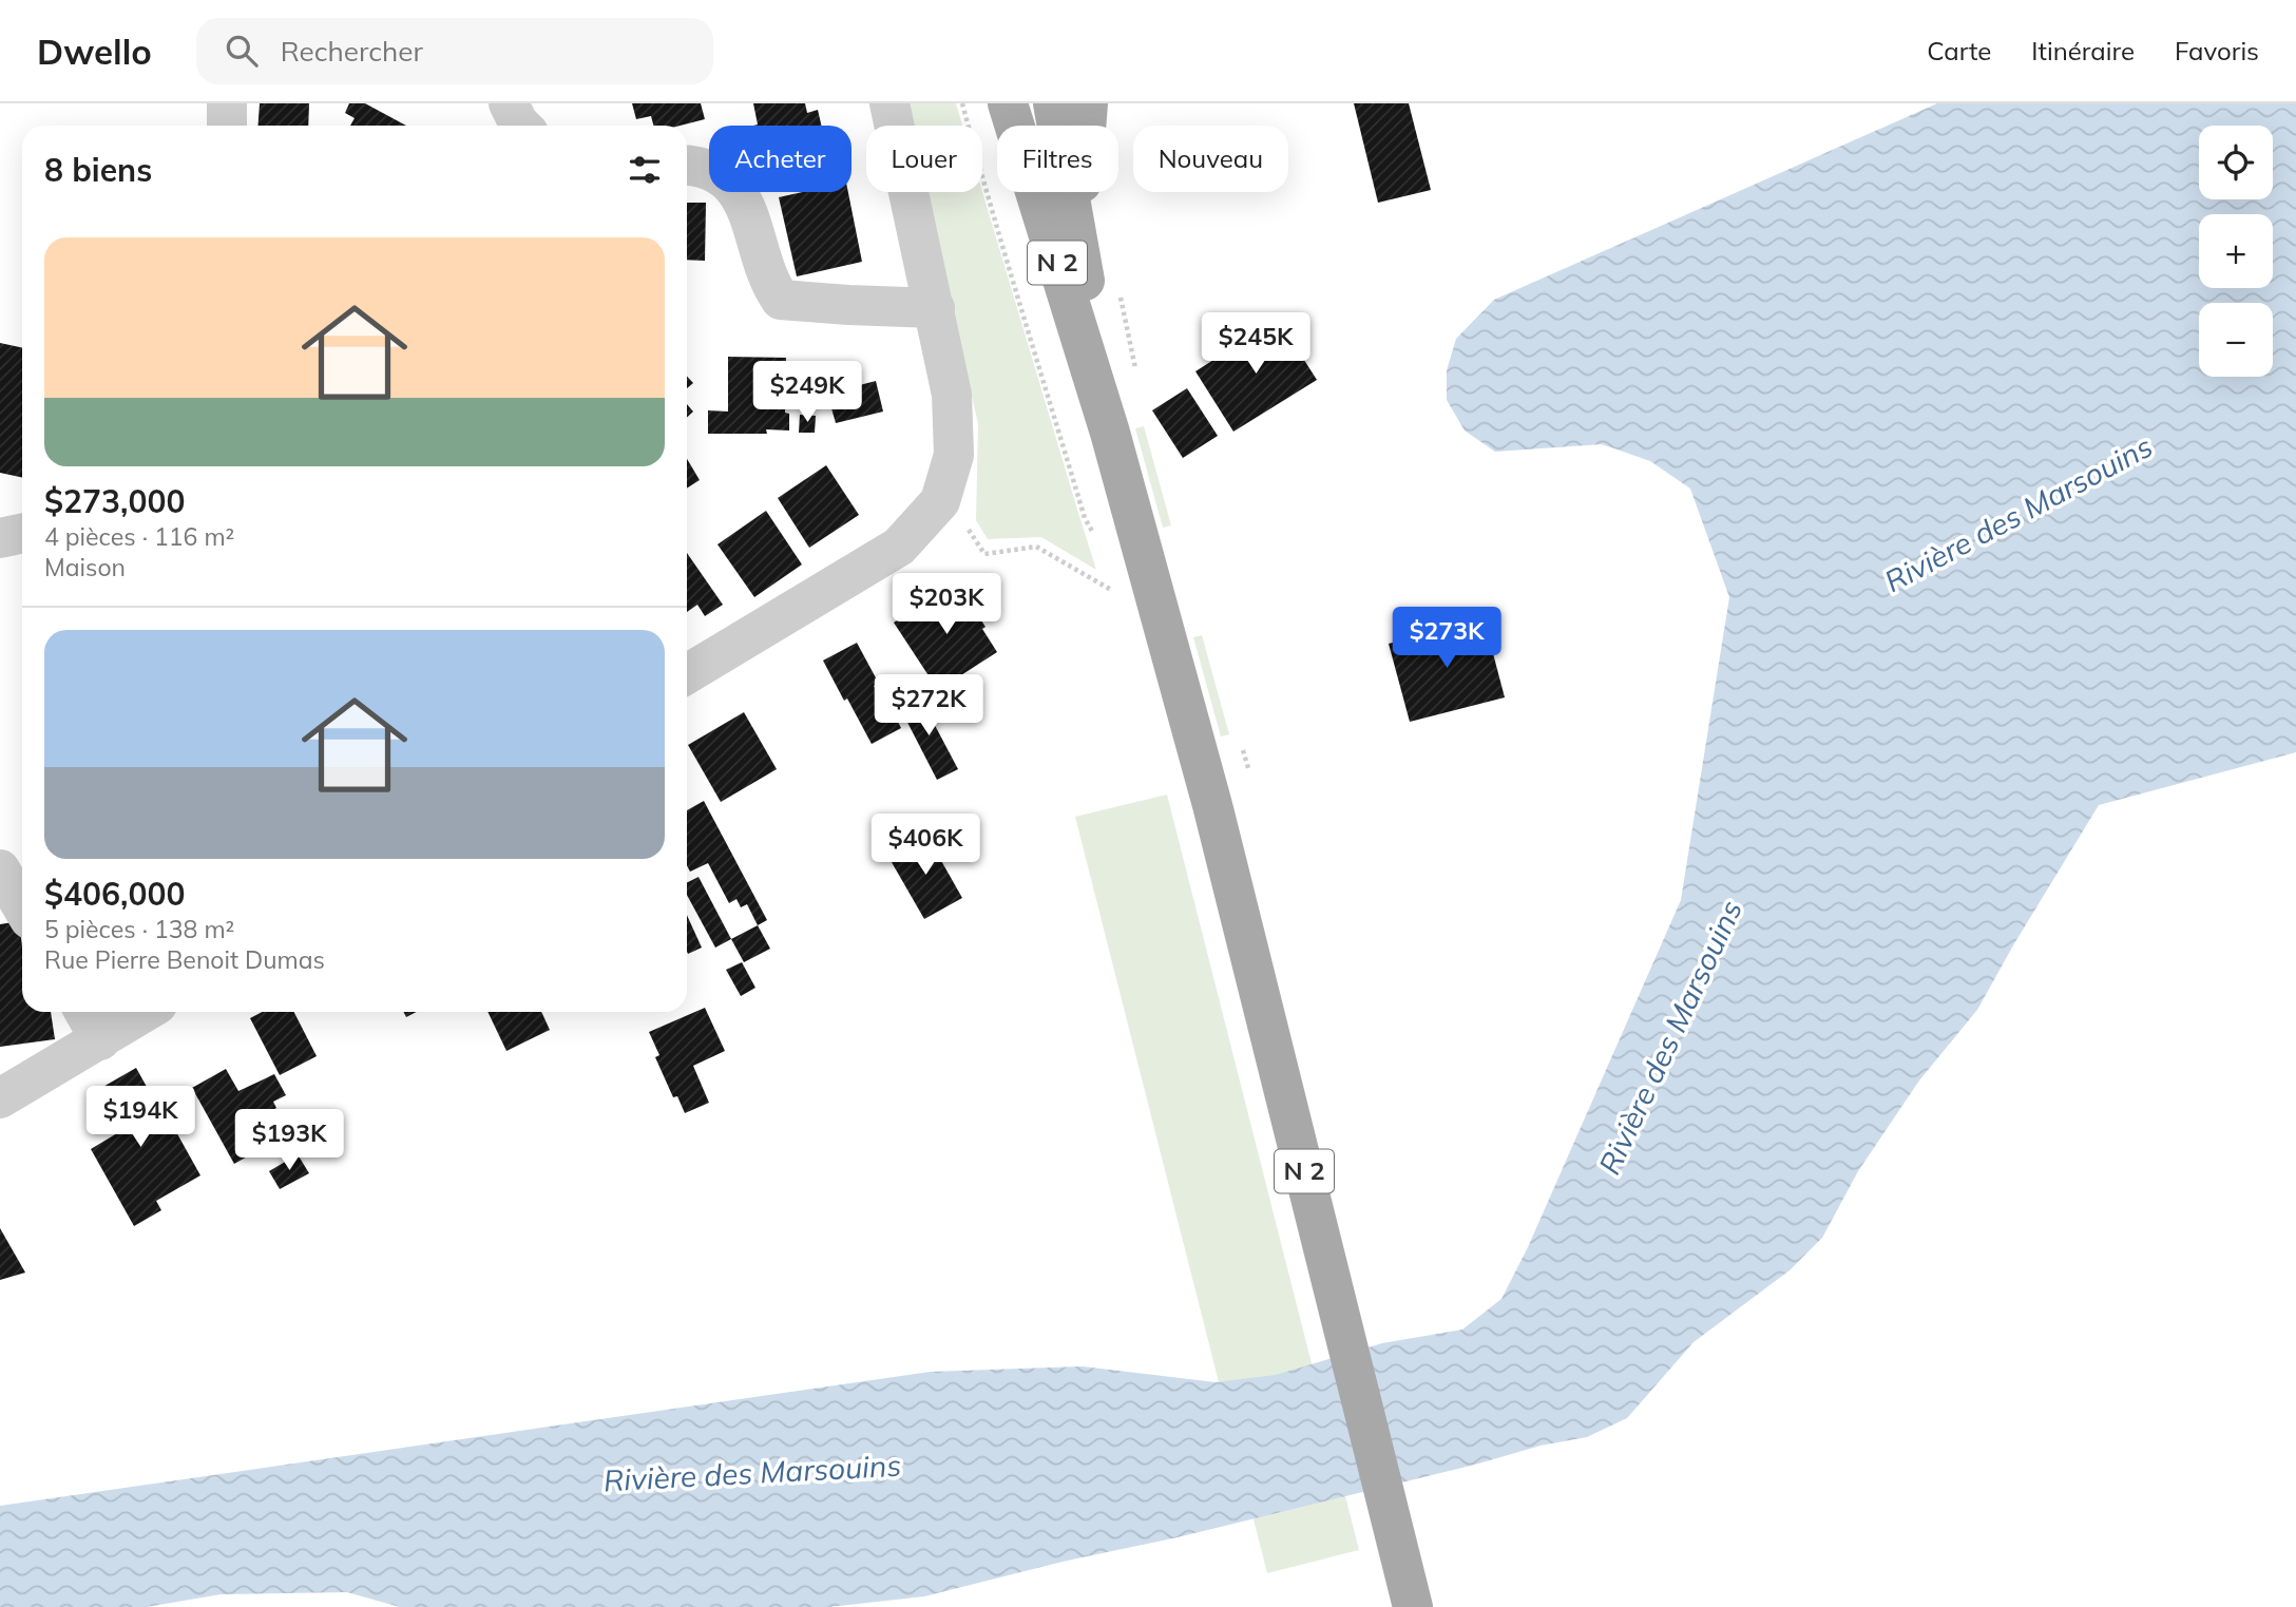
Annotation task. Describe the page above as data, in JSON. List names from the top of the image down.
{
  "streets": {
    "main road": ["N 2"]
  },
  "water": ["Rivière des Marsouins"],
  "page": {
    "header": "Dwello",
    "search": "Rechercher",
    "nav": ["Carte", "Itinéraire", "Favoris"],
    "map_buttons": ["+", "−"],
    "chip": [
      "Acheter",
      "Louer",
      "Filtres",
      "Nouveau"
    ],
    "heading": "8 biens",
    "list": [
      {
        "name": "$273,000",
        "note": "4 pièces · 116 m² · Maison"
      },
      {
        "name": "$406,000",
        "note": "5 pièces · 138 m² · Rue Pierre Benoit Dumas"
      }
    ],
    "price": [
      "$245K",
      "$249K",
      "$203K",
      "$273K",
      "$272K",
      "$406K",
      "$194K",
      "$193K"
    ]
  }
}
